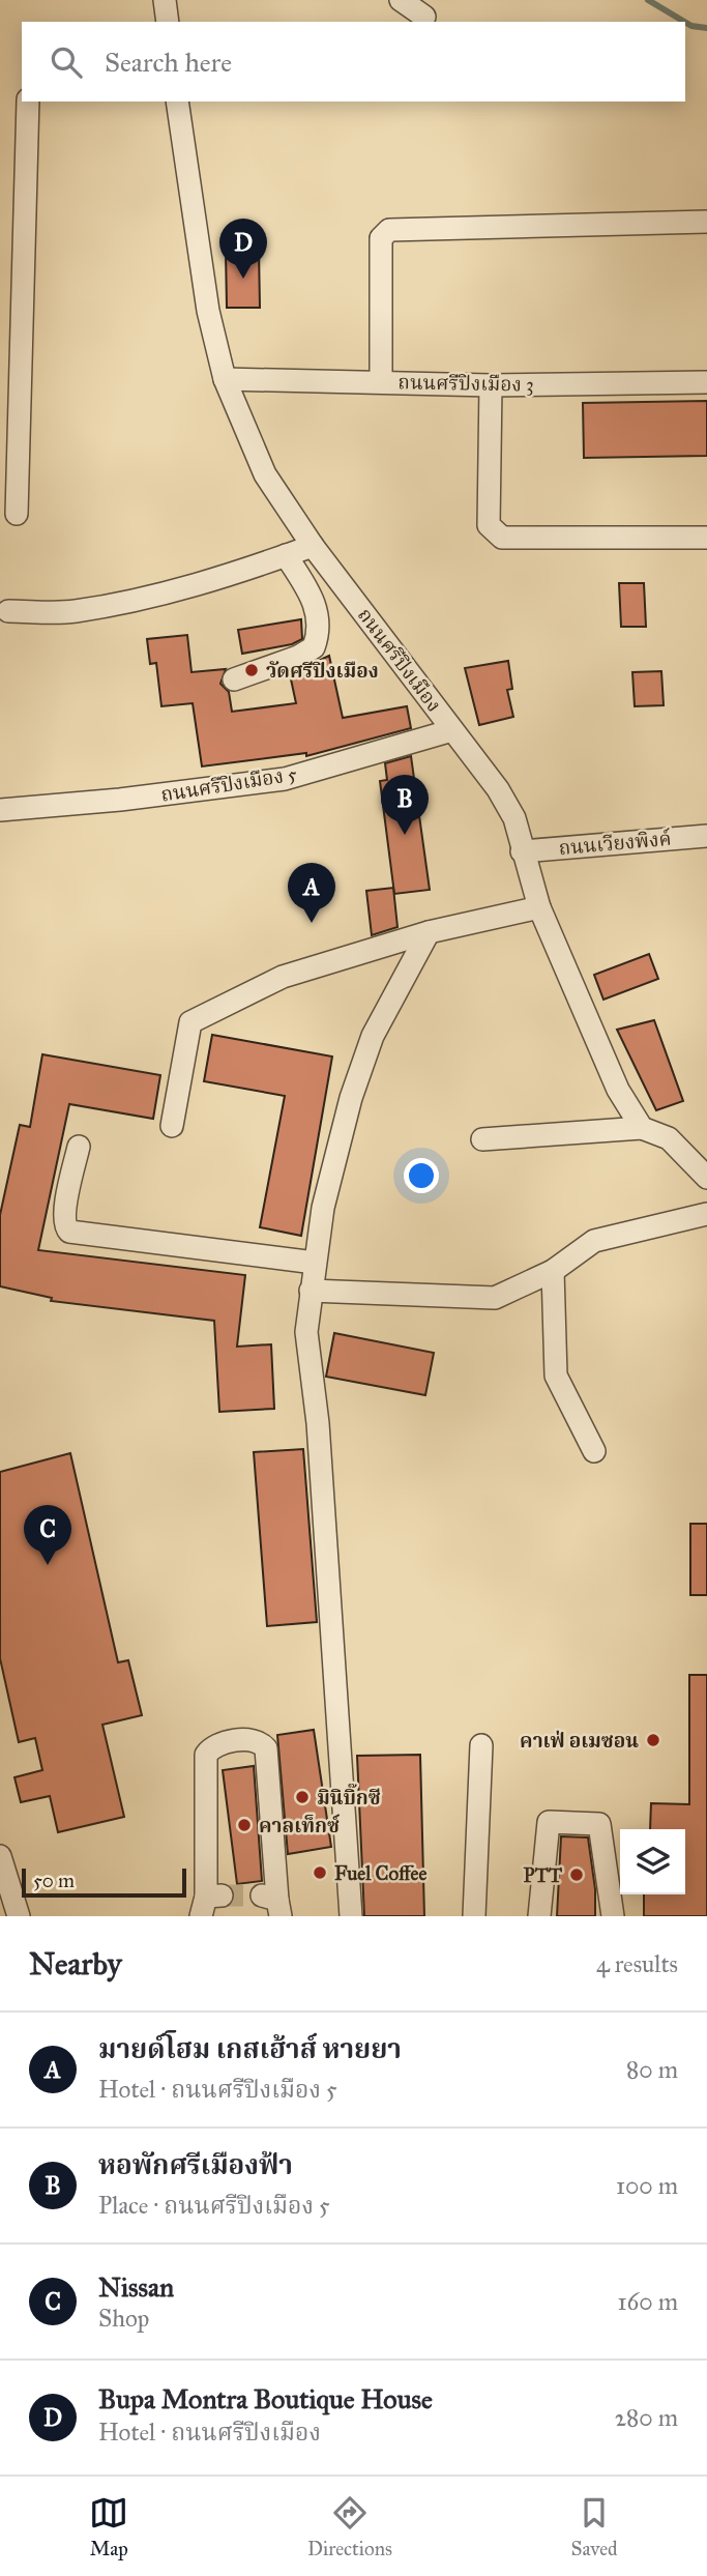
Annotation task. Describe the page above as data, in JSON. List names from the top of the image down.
{
  "streets": {
    "street": [
      "ถนนศรีปิงเมือง 3",
      "ถนนศรีปิงเมือง",
      "ถนนศรีปิงเมือง 5",
      "ถนนเวียงพิงค์"
    ]
  },
  "crossings": [
    ["ถนนศรีปิงเมือง 3", "ถนนศรีปิงเมือง"],
    ["ถนนศรีปิงเมือง", "ถนนศรีปิงเมือง 5"],
    ["ถนนศรีปิงเมือง", "ถนนเวียงพิงค์"]
  ],
  "places": [
    "วัดศรีปิงเมือง",
    "คาเฟ่ อเมซอน",
    "มินิบิ๊กซี",
    "คาลเท็กซ์",
    "Fuel Coffee",
    "PTT"
  ],
  "scale_bar": "50 m",
  "page": {
    "search": "Search here",
    "pins": [
      "D",
      "B",
      "A",
      "C"
    ],
    "scale": "50 m",
    "heading": ["Nearby", "4 results"],
    "list": [
      {
        "mark": "A",
        "name": "มายด์โฮม เกสเฮ้าส์ หายยา",
        "note": "Hotel · ถนนศรีปิงเมือง 5",
        "value": "80 m"
      },
      {
        "mark": "B",
        "name": "หอพักศรีเมืองฟ้า",
        "note": "Place · ถนนศรีปิงเมือง 5",
        "value": "100 m"
      },
      {
        "mark": "C",
        "name": "Nissan",
        "note": "Shop",
        "value": "160 m"
      },
      {
        "mark": "D",
        "name": "Bupa Montra Boutique House",
        "note": "Hotel · ถนนศรีปิงเมือง",
        "value": "280 m"
      }
    ],
    "nav": ["Map", "Directions", "Saved"]
  }
}
